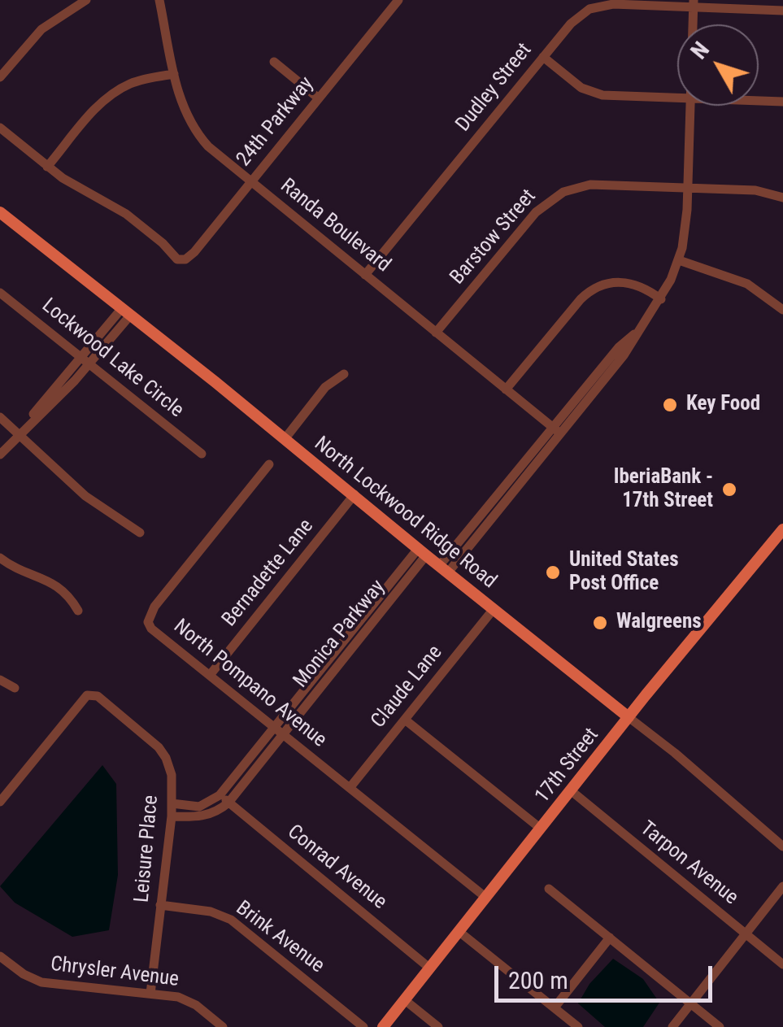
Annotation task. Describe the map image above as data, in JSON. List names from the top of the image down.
{
  "streets": {
    "main road": ["North Lockwood Ridge Road", "17th Street"],
    "street": [
      "Dudley Street",
      "24th Parkway",
      "Randa Boulevard",
      "Barstow Street",
      "Lockwood Lake Circle",
      "Bernadette Lane",
      "Monica Parkway",
      "North Pompano Avenue",
      "Claude Lane",
      "Leisure Place",
      "Tarpon Avenue",
      "Conrad Avenue",
      "Brink Avenue",
      "Chrysler Avenue"
    ]
  },
  "crossings": [
    ["Dudley Street", "Randa Boulevard"],
    ["24th Parkway", "Randa Boulevard"],
    ["Randa Boulevard", "Barstow Street"],
    ["North Lockwood Ridge Road", "Bernadette Lane"],
    ["North Lockwood Ridge Road", "Monica Parkway"],
    ["North Lockwood Ridge Road", "Claude Lane"],
    ["North Lockwood Ridge Road", "17th Street"],
    ["Bernadette Lane", "North Pompano Avenue"],
    ["Monica Parkway", "North Pompano Avenue"],
    ["Monica Parkway", "Leisure Place"],
    ["Monica Parkway", "Conrad Avenue"],
    ["North Pompano Avenue", "Claude Lane"],
    ["North Pompano Avenue", "17th Street"],
    ["17th Street", "Tarpon Avenue"],
    ["17th Street", "Conrad Avenue"],
    ["Leisure Place", "Brink Avenue"],
    ["Leisure Place", "Chrysler Avenue"]
  ],
  "places": [
    "Key Food",
    "IberiaBank - 17th Street",
    "United States Post Office",
    "Walgreens"
  ],
  "scale_bar": "200 m",
  "north": "top left"
}
